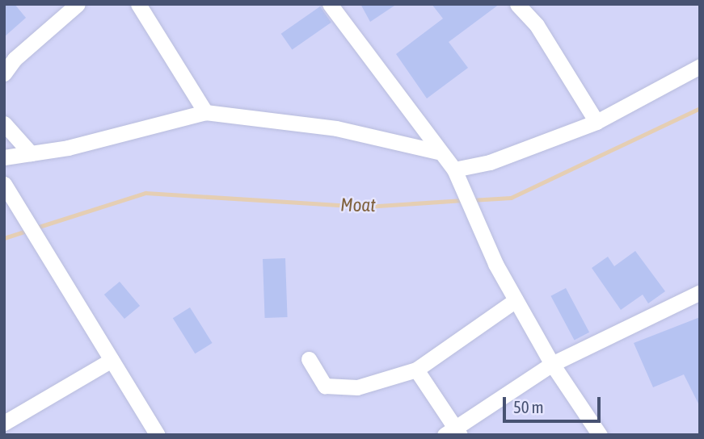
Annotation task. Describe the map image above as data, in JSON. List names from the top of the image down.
{
  "water": ["Moat"],
  "scale_bar": "50 m"
}
